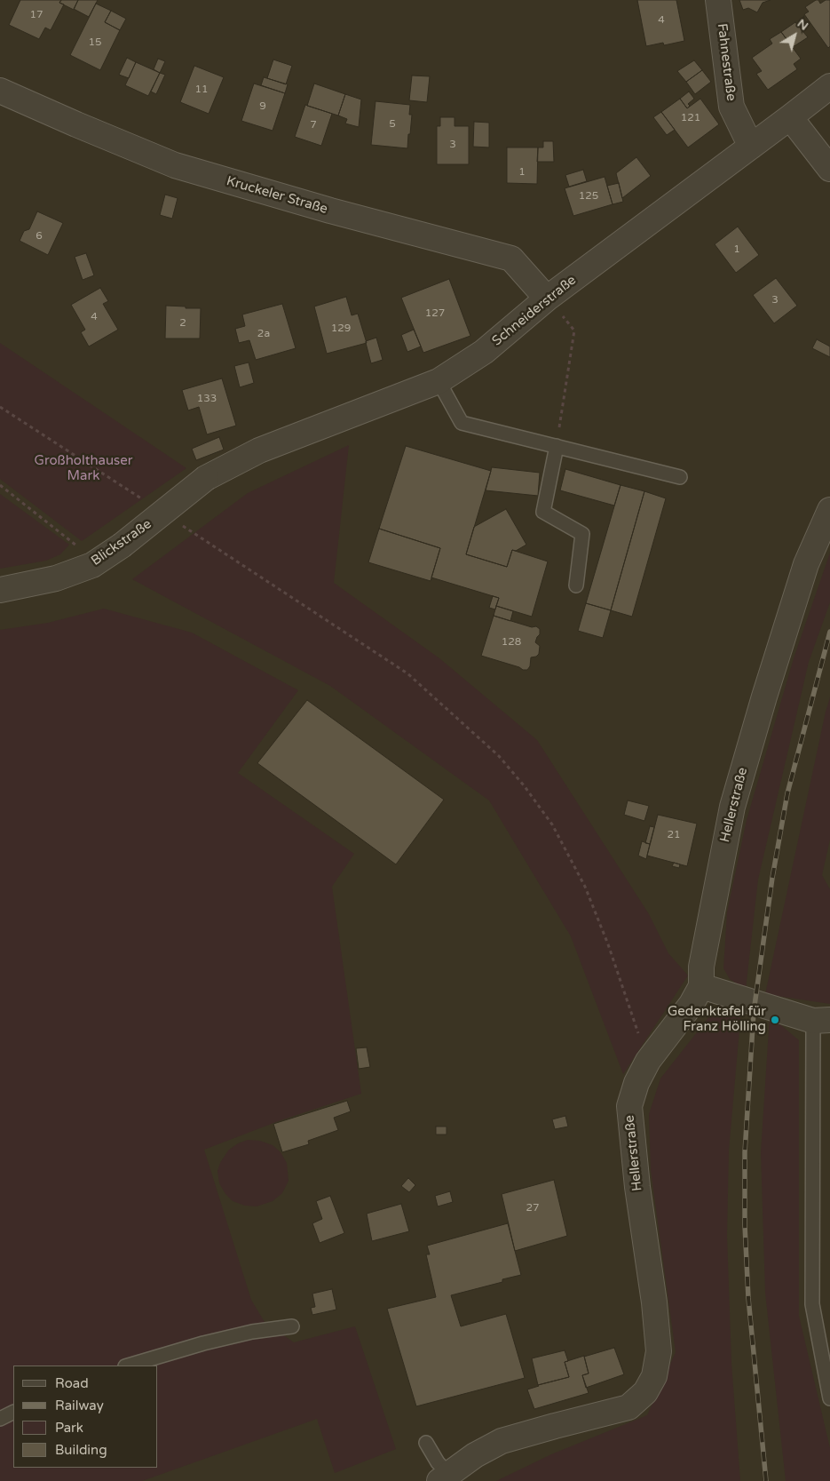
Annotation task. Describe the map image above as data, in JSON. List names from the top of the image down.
{
  "streets": {
    "street": [
      "Fahnestraße",
      "Kruckeler Straße",
      "Schneiderstraße",
      "Blickstraße",
      "Hellerstraße"
    ]
  },
  "crossings": [
    ["Fahnestraße", "Schneiderstraße"],
    ["Kruckeler Straße", "Schneiderstraße"],
    ["Schneiderstraße", "Blickstraße"]
  ],
  "parks": ["Großholthauser Mark"],
  "places": ["Gedenktafel für Franz Hölling"],
  "house_numbers": [
    "17",
    "4",
    "15",
    "11",
    "9",
    "121",
    "5",
    "7",
    "3",
    "1",
    "125",
    "6",
    "1",
    "3",
    "127",
    "4",
    "2",
    "129",
    "2a",
    "133",
    "128",
    "21",
    "27"
  ],
  "legend": [
    "Road",
    "Railway",
    "Park",
    "Building"
  ],
  "north": "top right"
}
